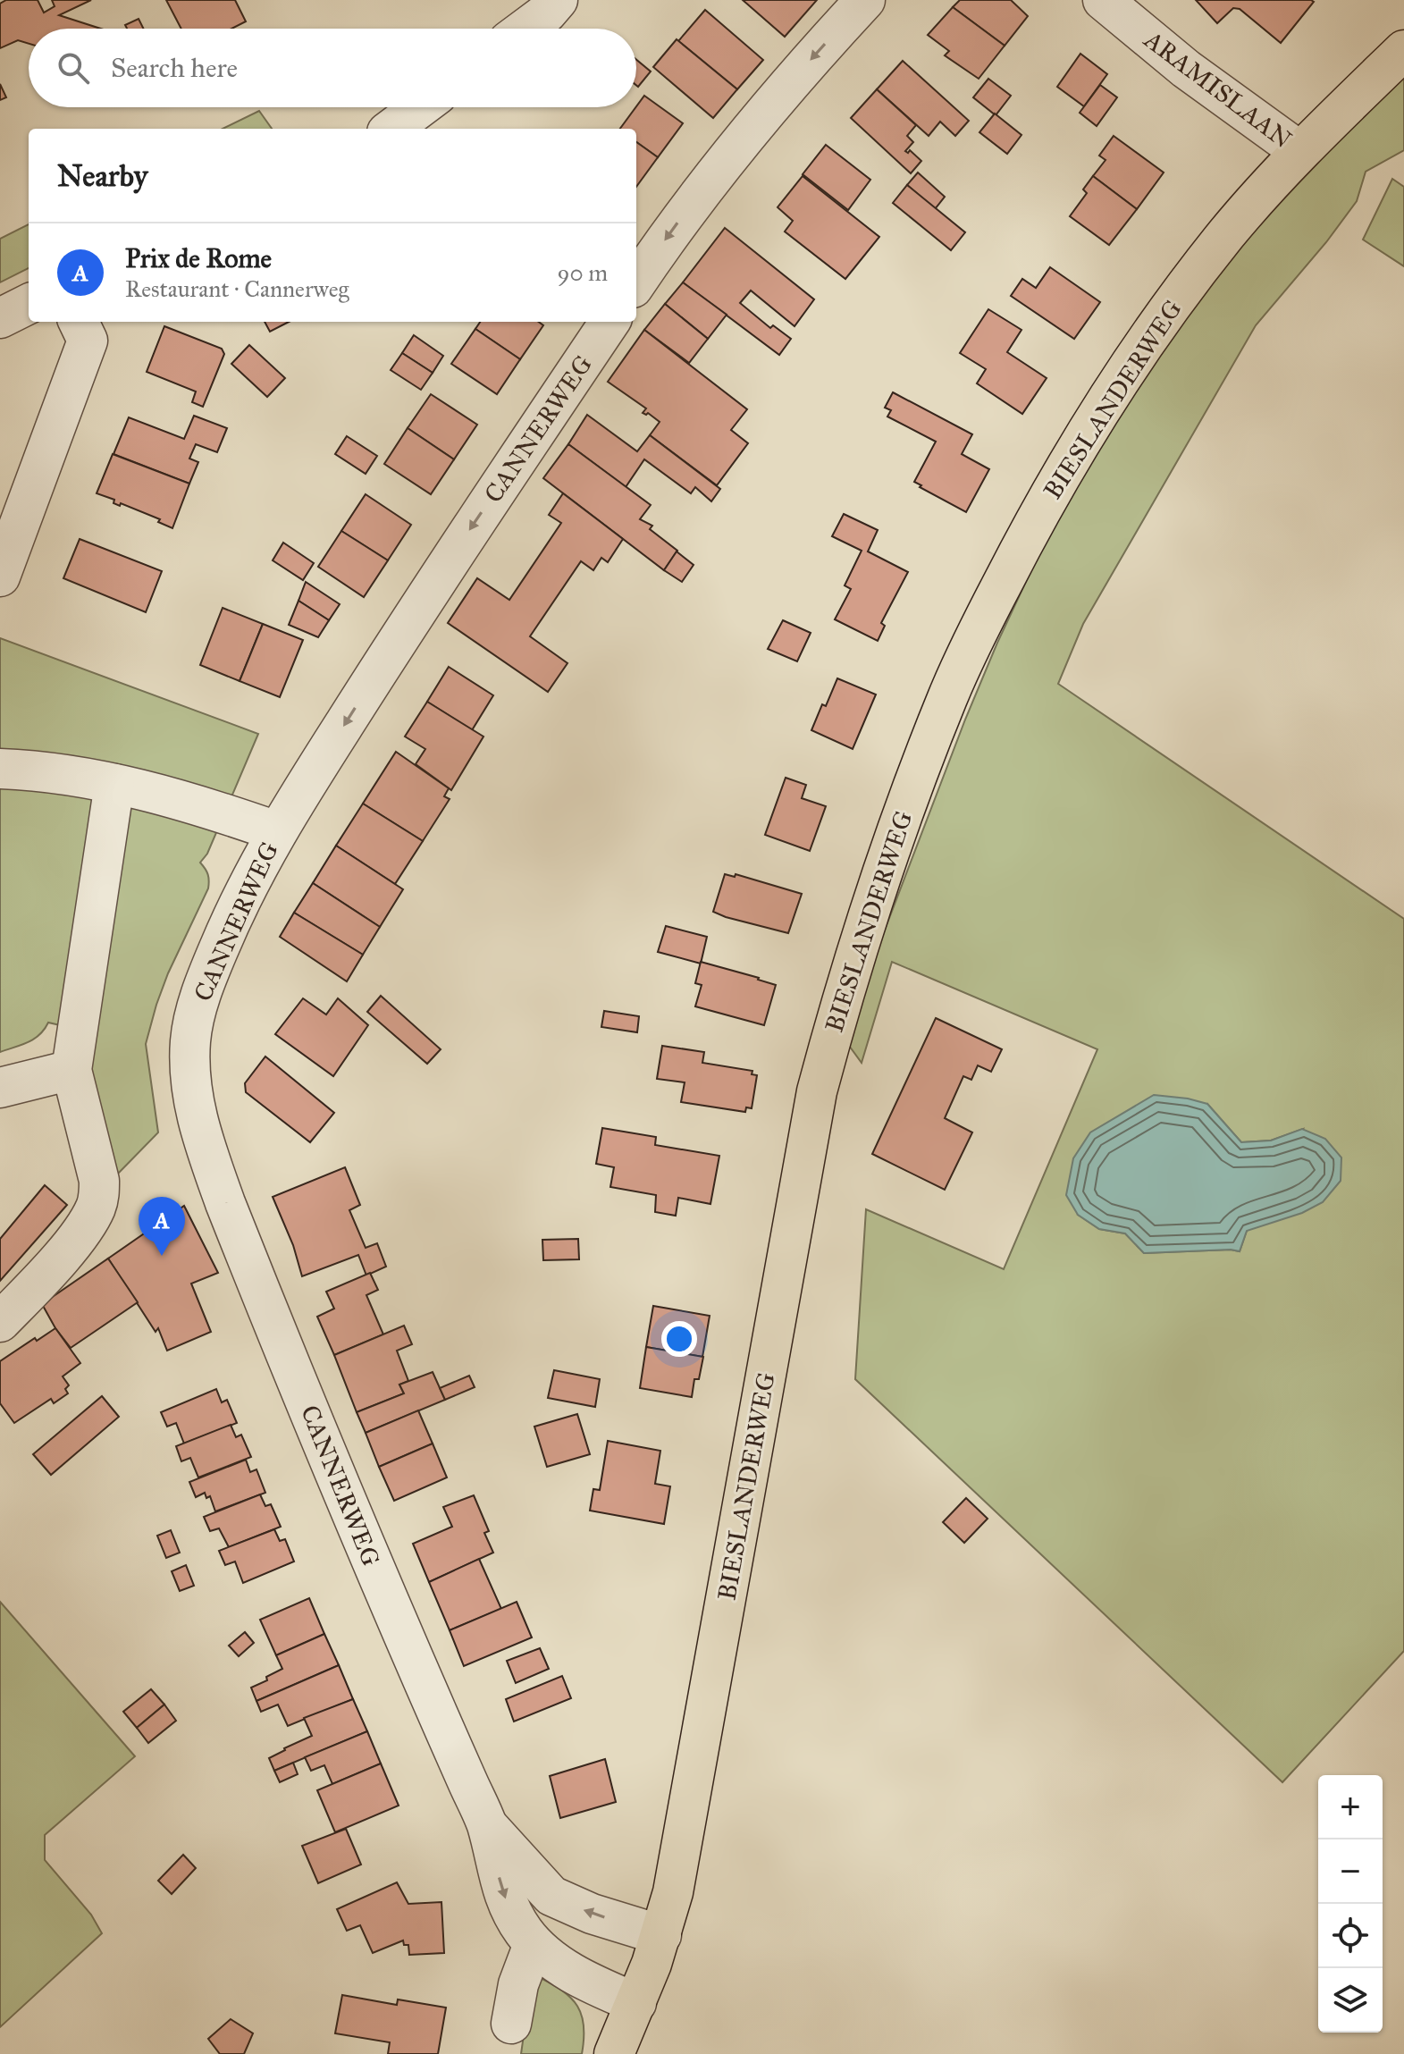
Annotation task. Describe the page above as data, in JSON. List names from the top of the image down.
{
  "streets": {
    "main road": ["BIESLANDERWEG"],
    "street": ["ARAMISLAAN", "CANNERWEG"]
  },
  "crossings": [
    ["ARAMISLAAN", "BIESLANDERWEG"],
    ["BIESLANDERWEG", "CANNERWEG"]
  ],
  "page": {
    "search": "Search here",
    "heading": "Nearby",
    "list": [
      {
        "mark": "A",
        "name": "Prix de Rome",
        "note": "Restaurant · Cannerweg",
        "value": "90 m"
      }
    ],
    "pins": "A",
    "map_buttons": ["+", "−"]
  }
}
